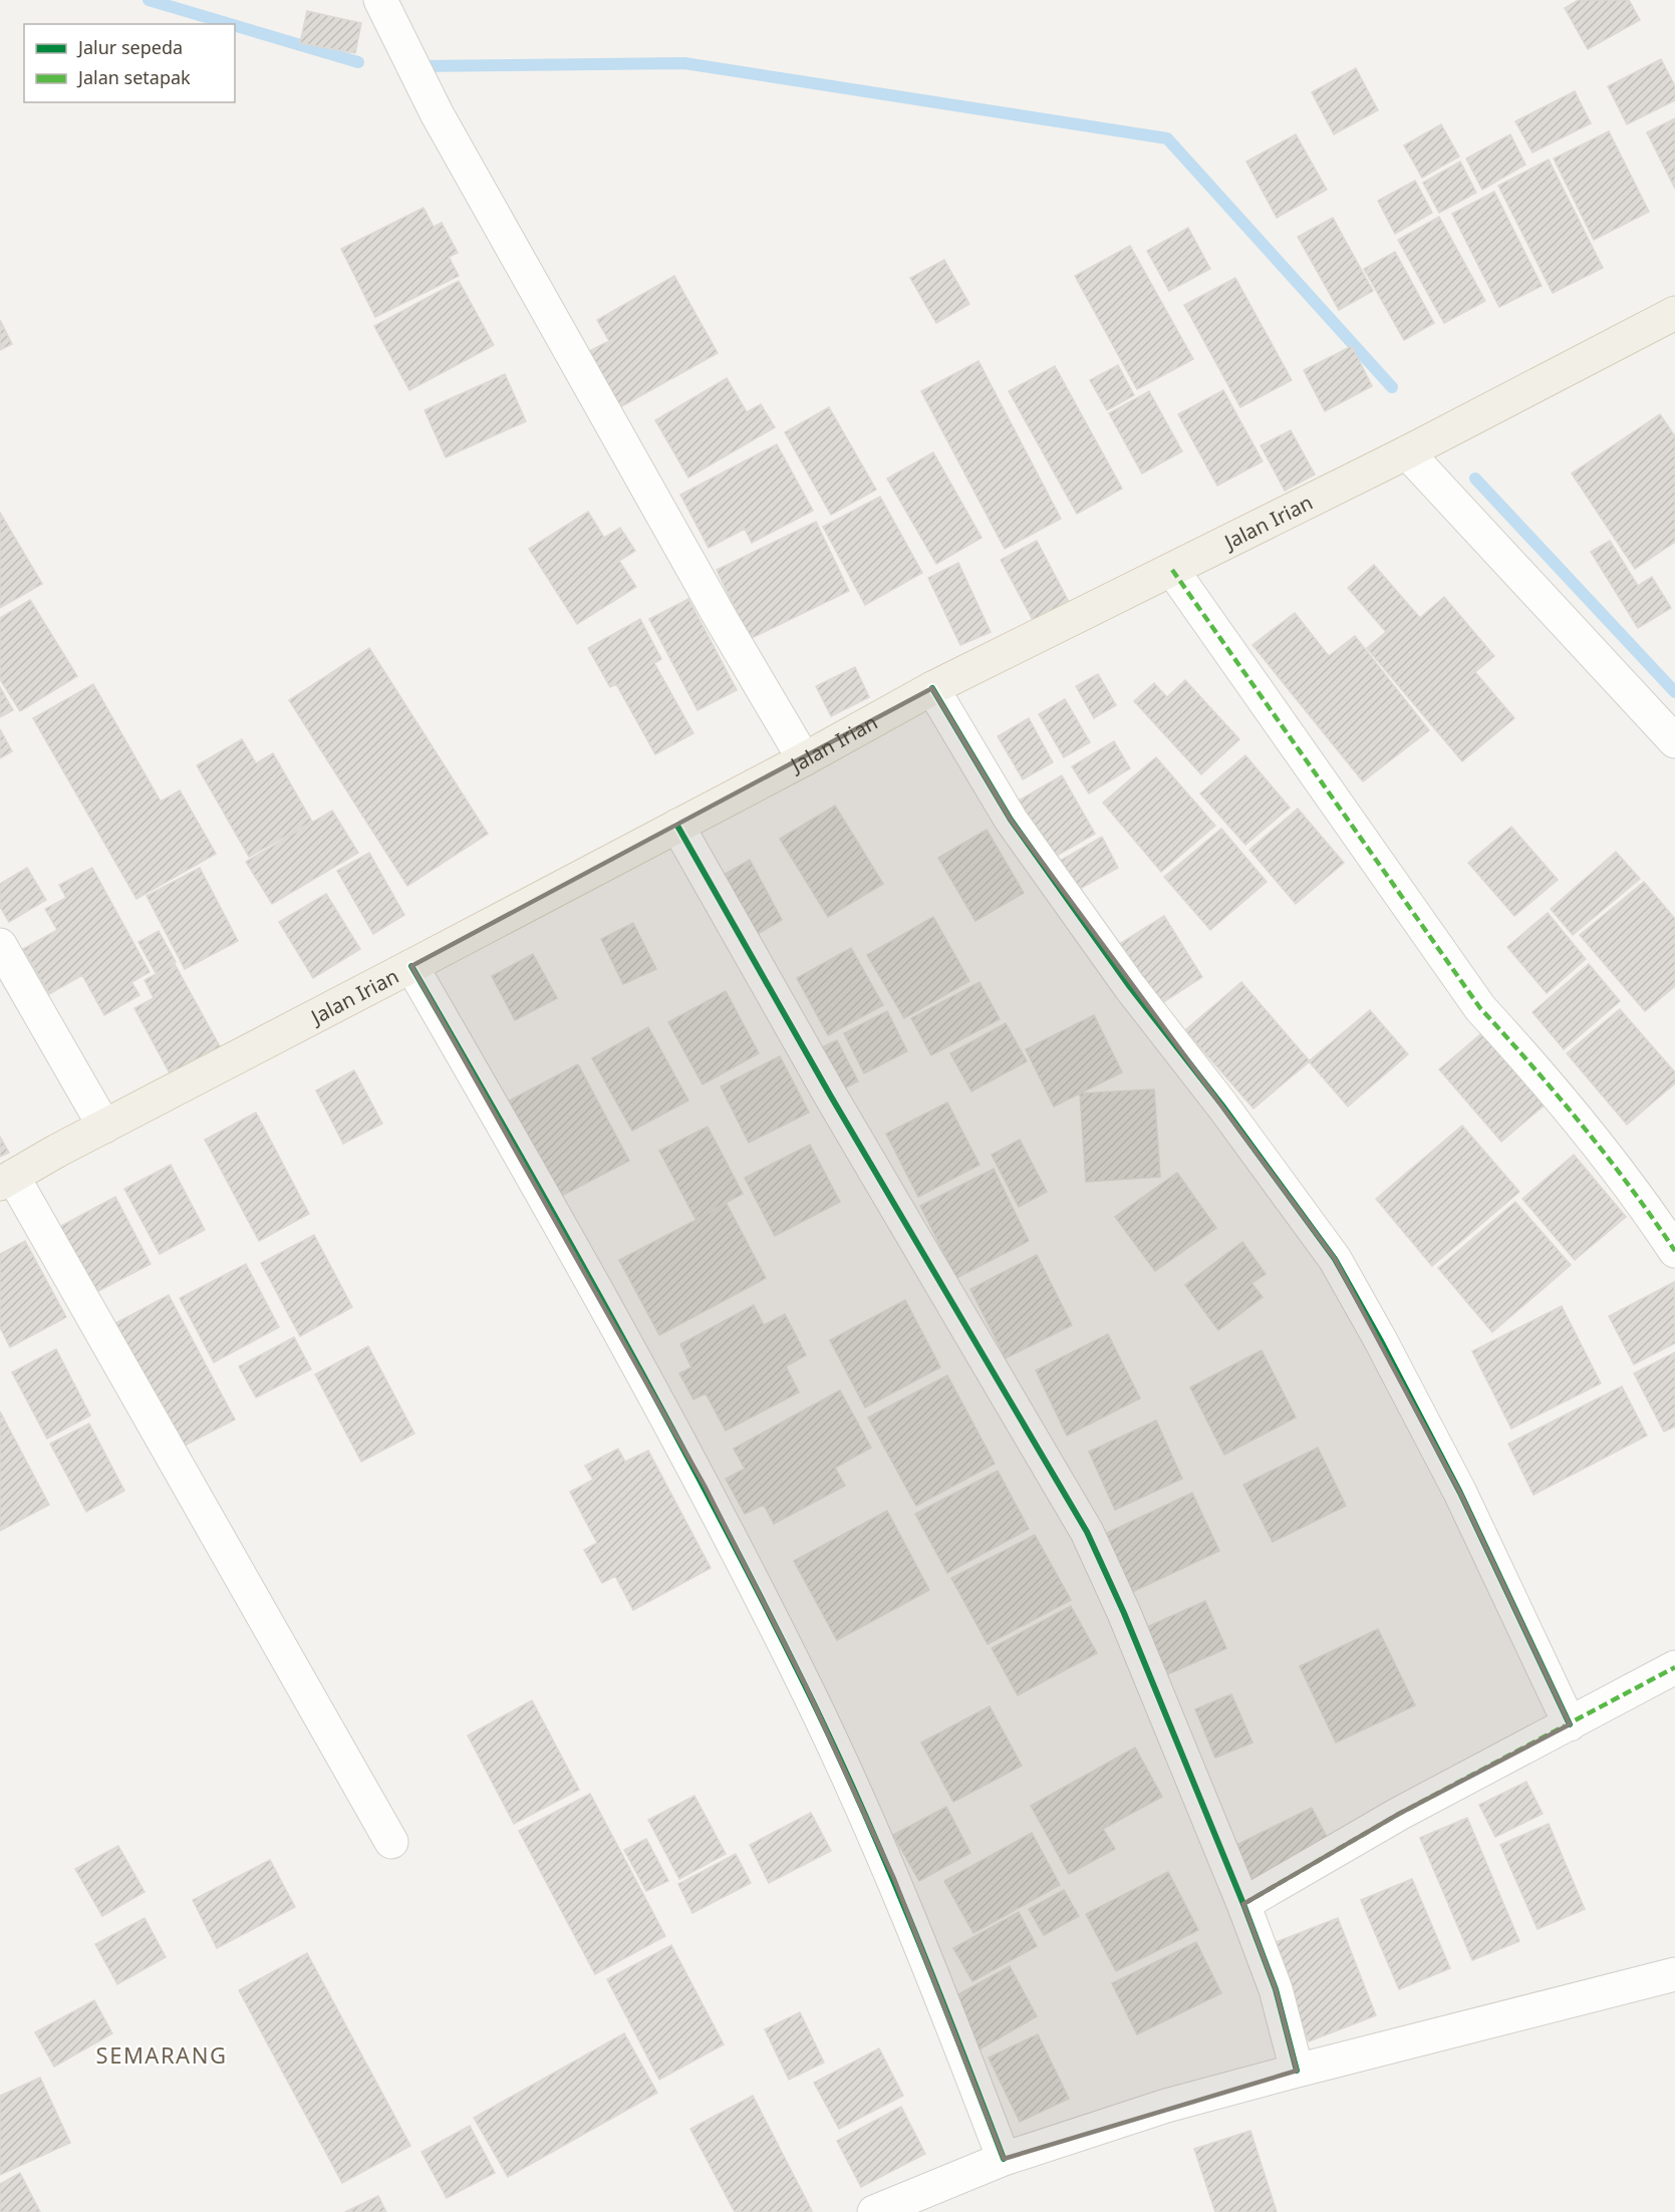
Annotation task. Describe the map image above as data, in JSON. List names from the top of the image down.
{
  "streets": {
    "main road": ["Jalan Irian"]
  },
  "districts": ["SEMARANG"],
  "legend": ["Jalur sepeda", "Jalan setapak"]
}
